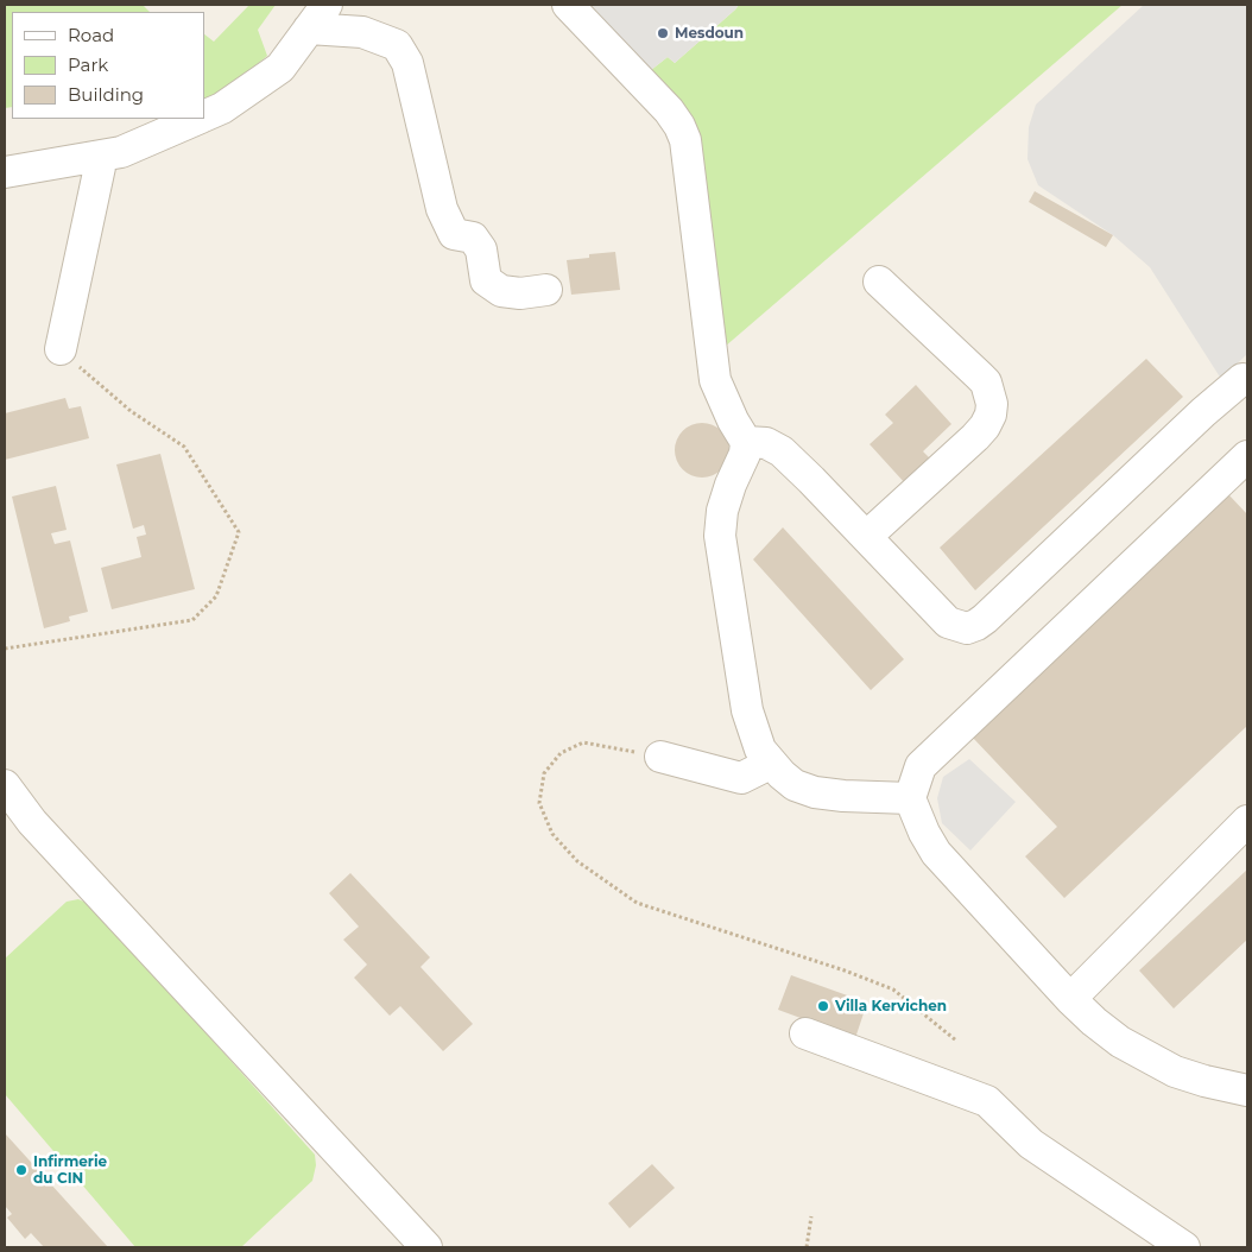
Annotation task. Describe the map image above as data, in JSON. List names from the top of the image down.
{
  "places": ["Mesdoun", "Villa Kervichen", "Infirmerie du CIN"],
  "legend": ["Road", "Park", "Building"]
}
